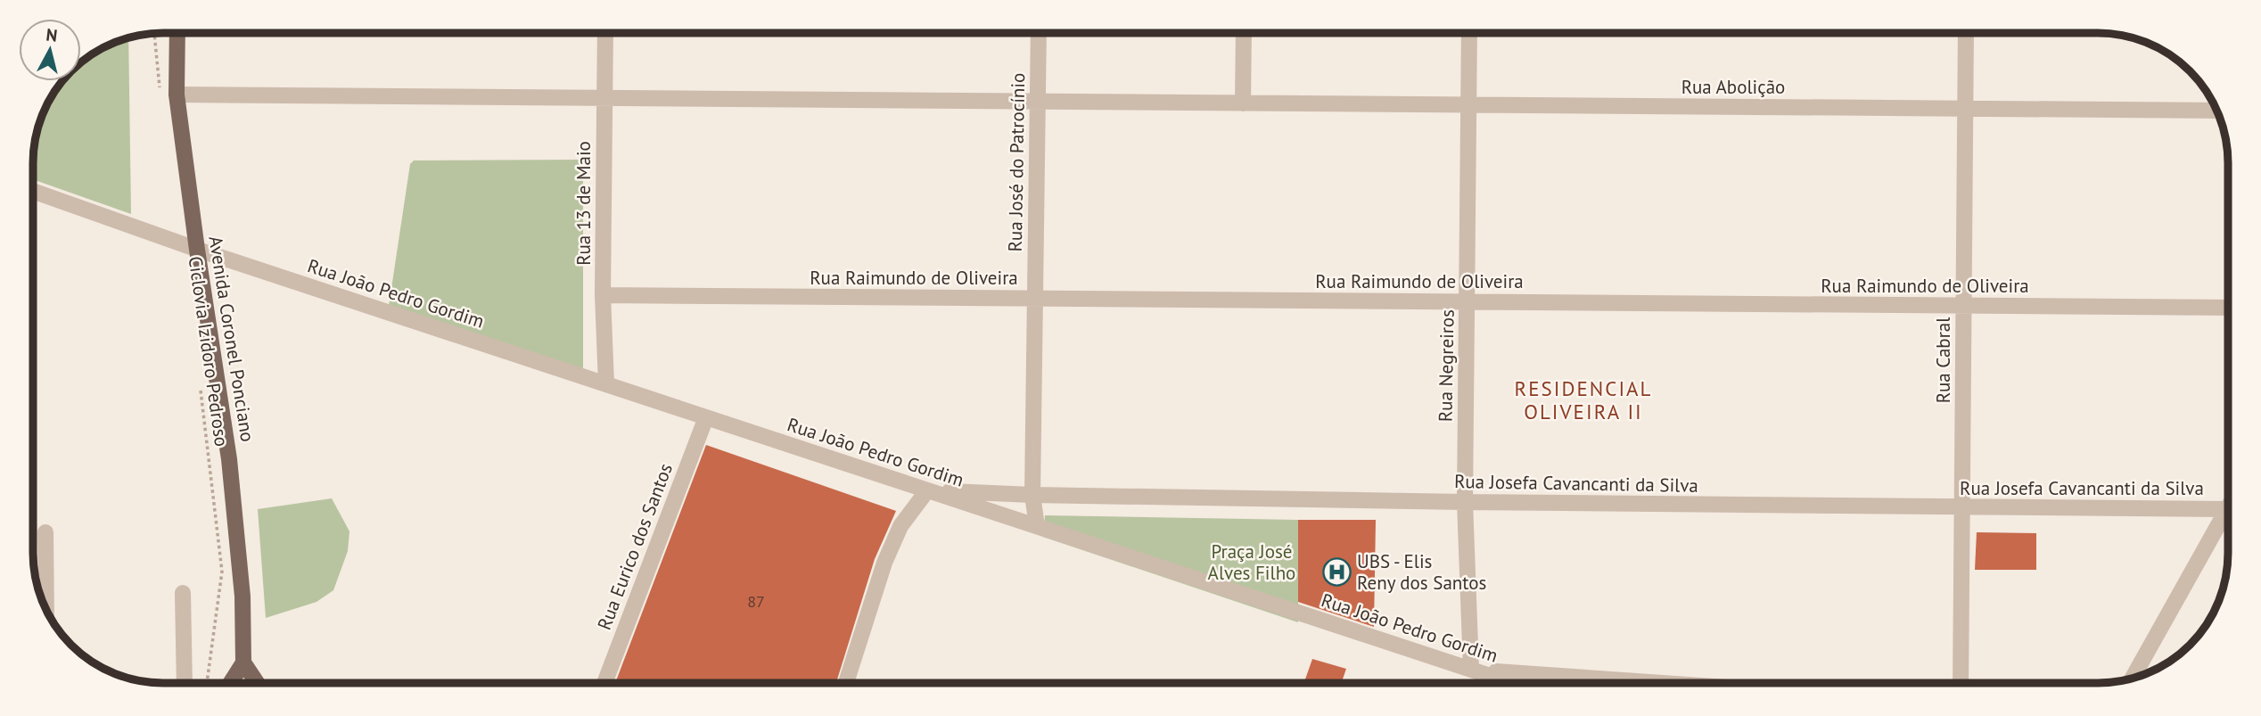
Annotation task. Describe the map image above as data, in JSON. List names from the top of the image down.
{
  "streets": {
    "main road": ["Avenida Coronel Ponciano"],
    "street": [
      "Rua Abolição",
      "Rua José do Patrocínio",
      "Rua 13 de Maio",
      "Rua Raimundo de Oliveira",
      "Rua João Pedro Gordim",
      "Rua Cabral",
      "Rua Negreiros",
      "Rua Josefa Cavancanti da Silva",
      "Rua Eurico dos Santos"
    ],
    "path": ["Ciclovia Izidoro Pedroso"]
  },
  "crossings": [
    ["Rua Abolição", "Rua José do Patrocínio"],
    ["Rua Abolição", "Rua 13 de Maio"],
    ["Rua Abolição", "Avenida Coronel Ponciano"],
    ["Rua Abolição", "Rua Cabral"],
    ["Rua Abolição", "Rua Negreiros"],
    ["Rua José do Patrocínio", "Rua Raimundo de Oliveira"],
    ["Rua José do Patrocínio", "Rua João Pedro Gordim"],
    ["Rua José do Patrocínio", "Rua Josefa Cavancanti da Silva"],
    ["Rua 13 de Maio", "Rua Raimundo de Oliveira"],
    ["Rua 13 de Maio", "Rua João Pedro Gordim"],
    ["Rua Raimundo de Oliveira", "Rua Cabral"],
    ["Rua Raimundo de Oliveira", "Rua Negreiros"],
    ["Rua João Pedro Gordim", "Avenida Coronel Ponciano"],
    ["Rua João Pedro Gordim", "Rua Negreiros"],
    ["Rua João Pedro Gordim", "Rua Josefa Cavancanti da Silva"],
    ["Rua João Pedro Gordim", "Rua Eurico dos Santos"],
    ["Rua Cabral", "Rua Josefa Cavancanti da Silva"],
    ["Rua Negreiros", "Rua Josefa Cavancanti da Silva"]
  ],
  "districts": ["RESIDENCIAL OLIVEIRA II"],
  "parks": ["Praça José Alves Filho"],
  "places": {
    "hospital": ["UBS - Elis Reny dos Santos"]
  },
  "house_numbers": ["87"],
  "north": "top"
}
